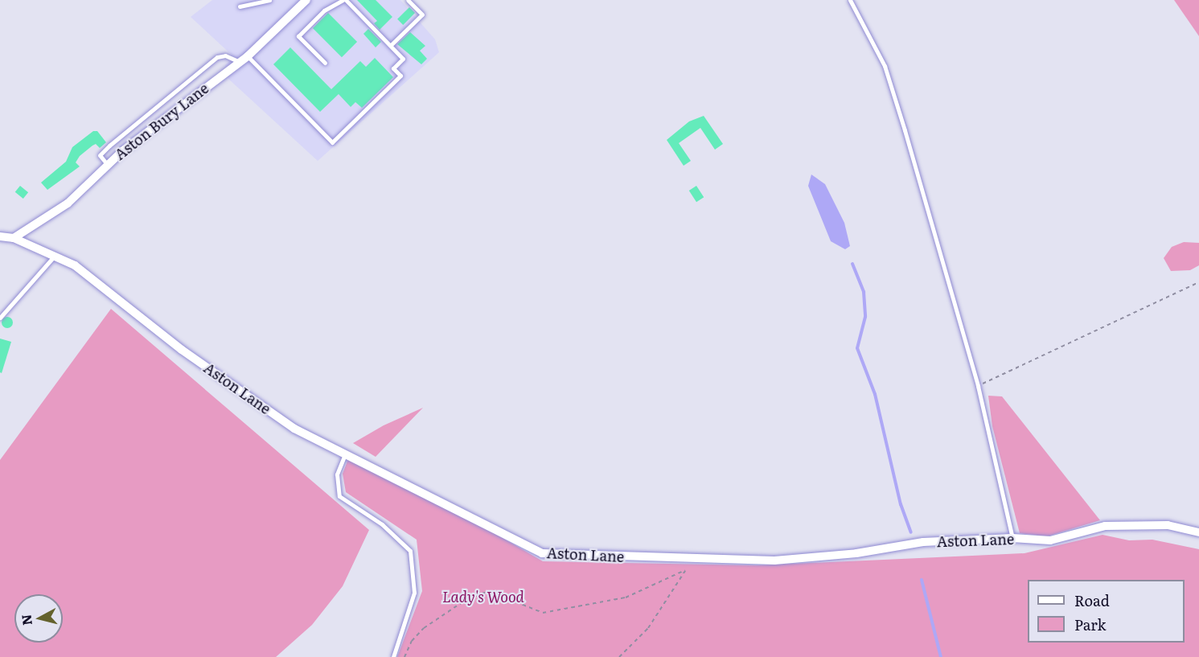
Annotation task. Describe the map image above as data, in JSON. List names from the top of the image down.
{
  "streets": {
    "street": ["Aston Bury Lane", "Aston Lane"]
  },
  "crossings": [
    ["Aston Bury Lane", "Aston Lane"]
  ],
  "parks": ["Lady's Wood"],
  "legend": ["Road", "Park"],
  "north": "left"
}
